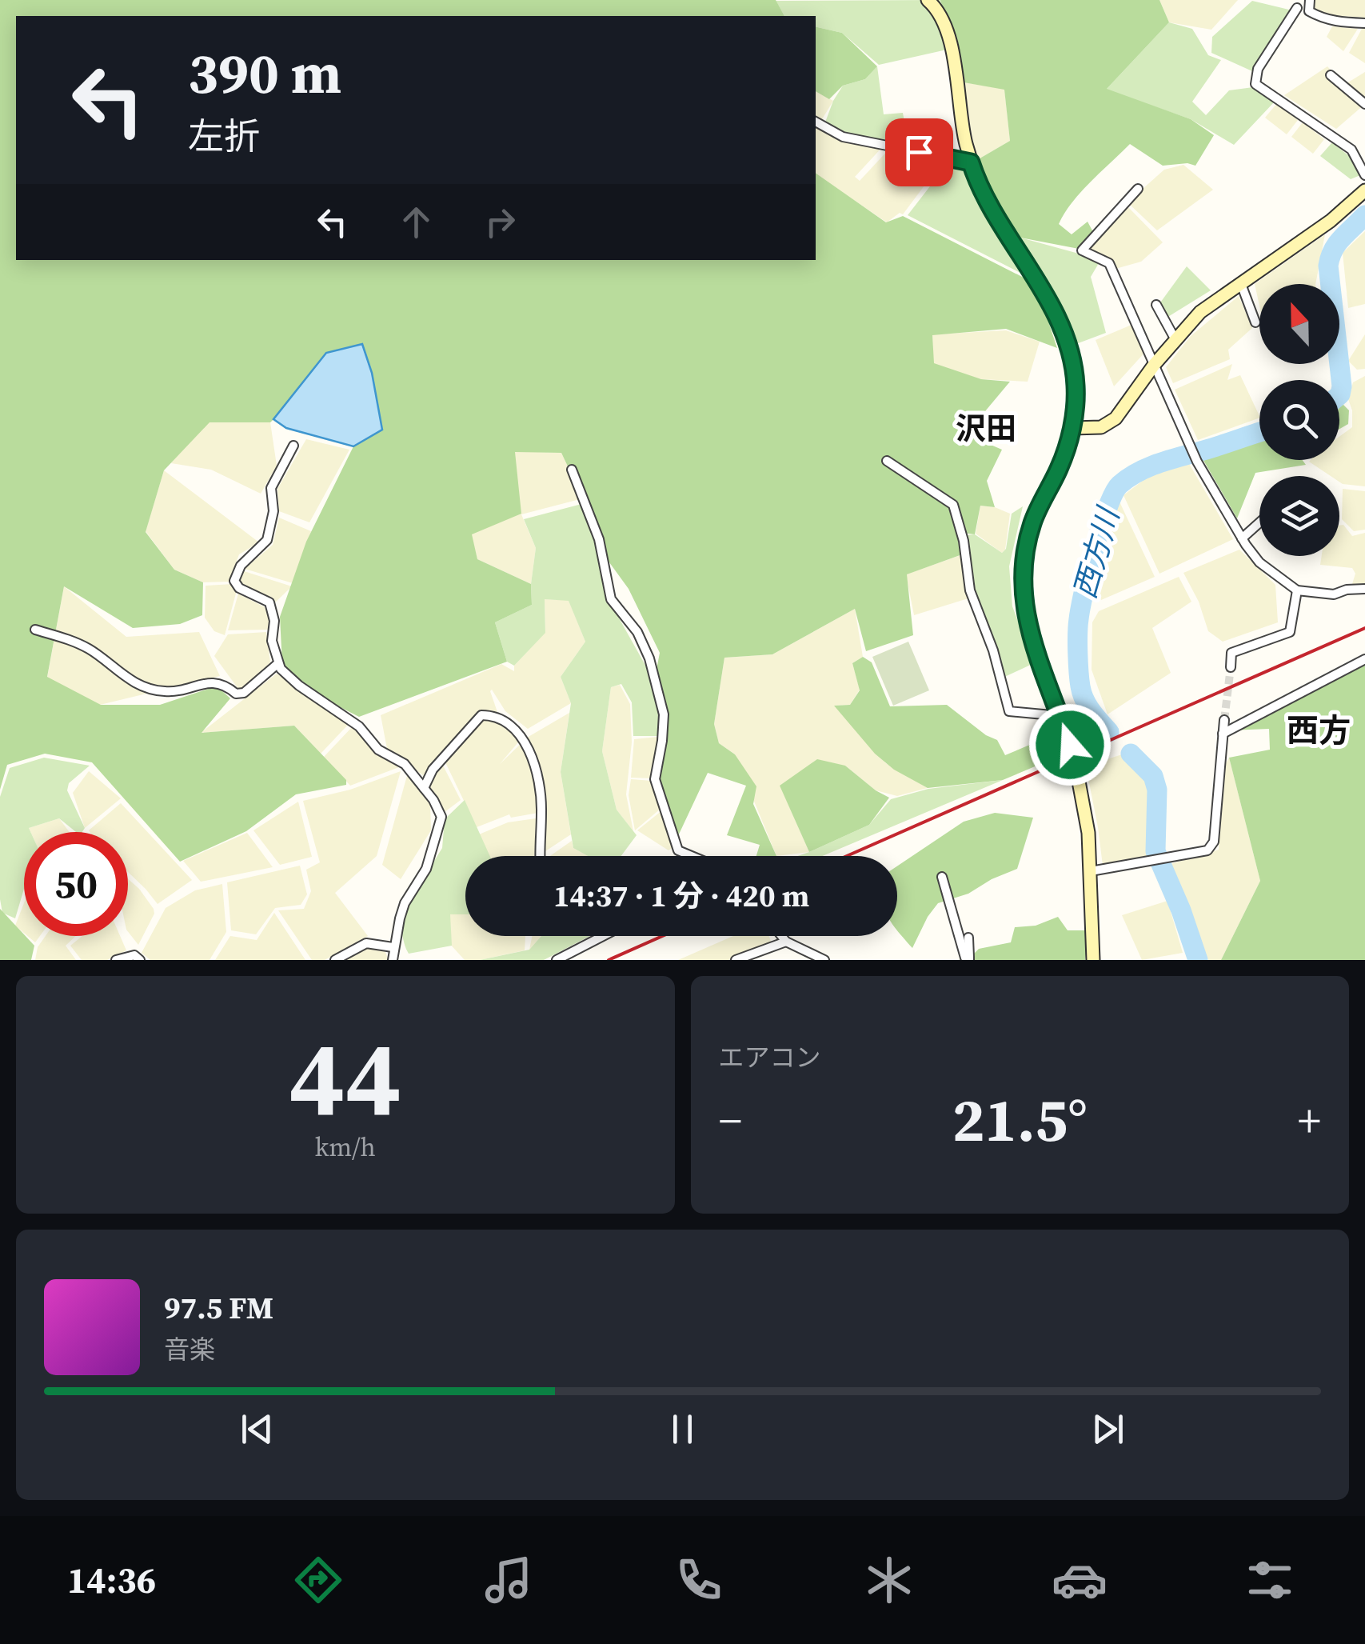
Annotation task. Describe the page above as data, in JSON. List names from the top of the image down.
{
  "districts": ["沢田", "西方"],
  "water": ["西方川"],
  "north": "top",
  "page": {
    "turn": ["390 m", "左折"],
    "limit": "50",
    "trip": "14:37 · 1 分 · 420 m",
    "tile": [
      ["44", "km/h"],
      "エアコン"
    ],
    "heat": ["−", "21.5°", "+"],
    "song": ["97.5 FM", "音楽"],
    "tabs": "14:36"
  }
}
